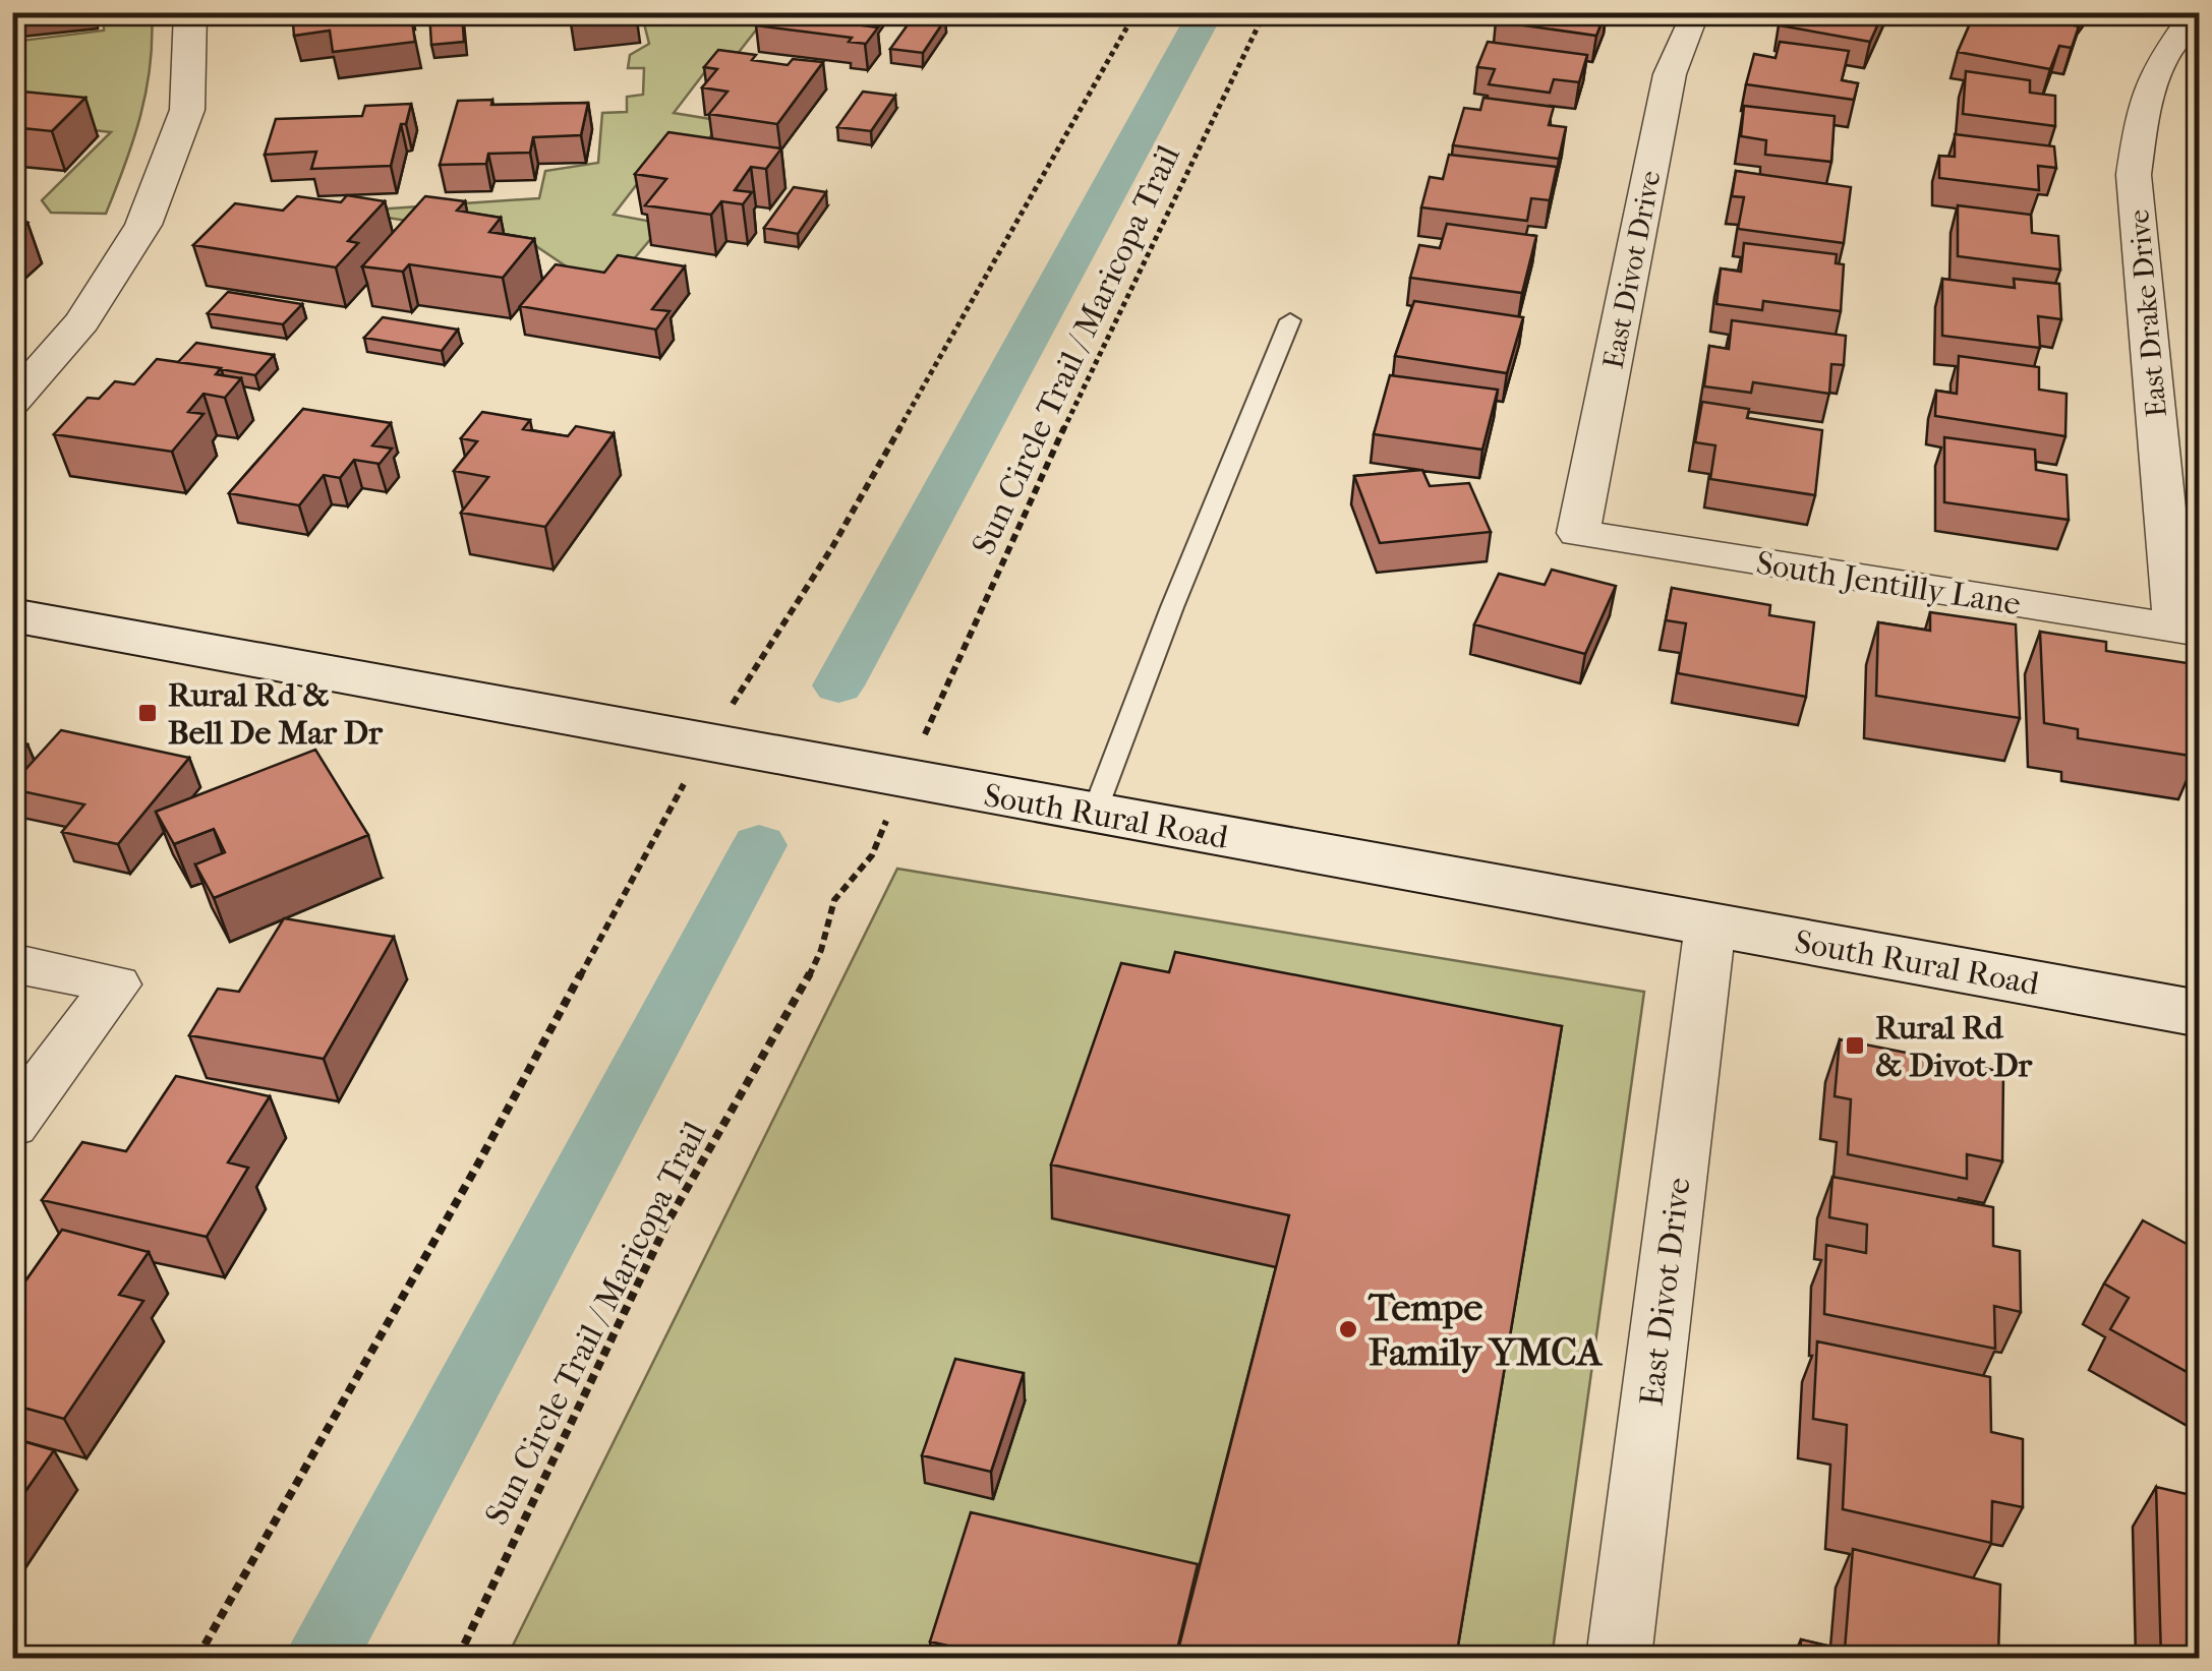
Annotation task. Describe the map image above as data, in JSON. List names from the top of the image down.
{
  "streets": {
    "main road": ["South Rural Road"],
    "street": ["East Divot Drive", "East Drake Drive", "South Jentilly Lane"],
    "path": ["Sun Circle Trail / Maricopa Trail"]
  },
  "crossings": [
    ["East Divot Drive", "South Jentilly Lane"],
    ["East Divot Drive", "South Rural Road"],
    ["East Drake Drive", "South Jentilly Lane"]
  ],
  "places": {
    "transit": ["Rural Rd & Bell De Mar Dr", "Rural Rd & Divot Dr"],
    "other": ["Tempe Family YMCA"]
  }
}
